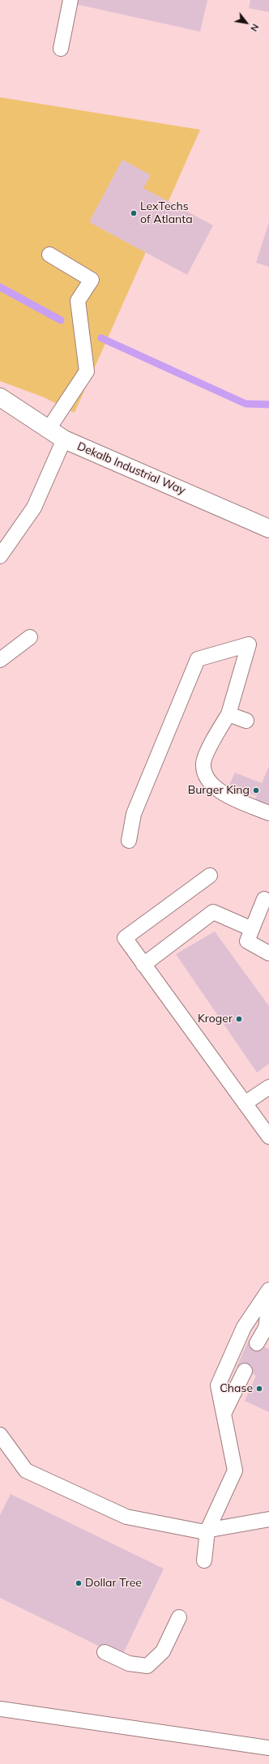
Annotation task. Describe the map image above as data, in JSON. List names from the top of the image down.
{
  "streets": {
    "main road": ["Dekalb Industrial Way"]
  },
  "places": [
    "LexTechs of Atlanta",
    "Burger King",
    "Kroger",
    "Chase",
    "Dollar Tree"
  ],
  "north": "bottom right"
}
